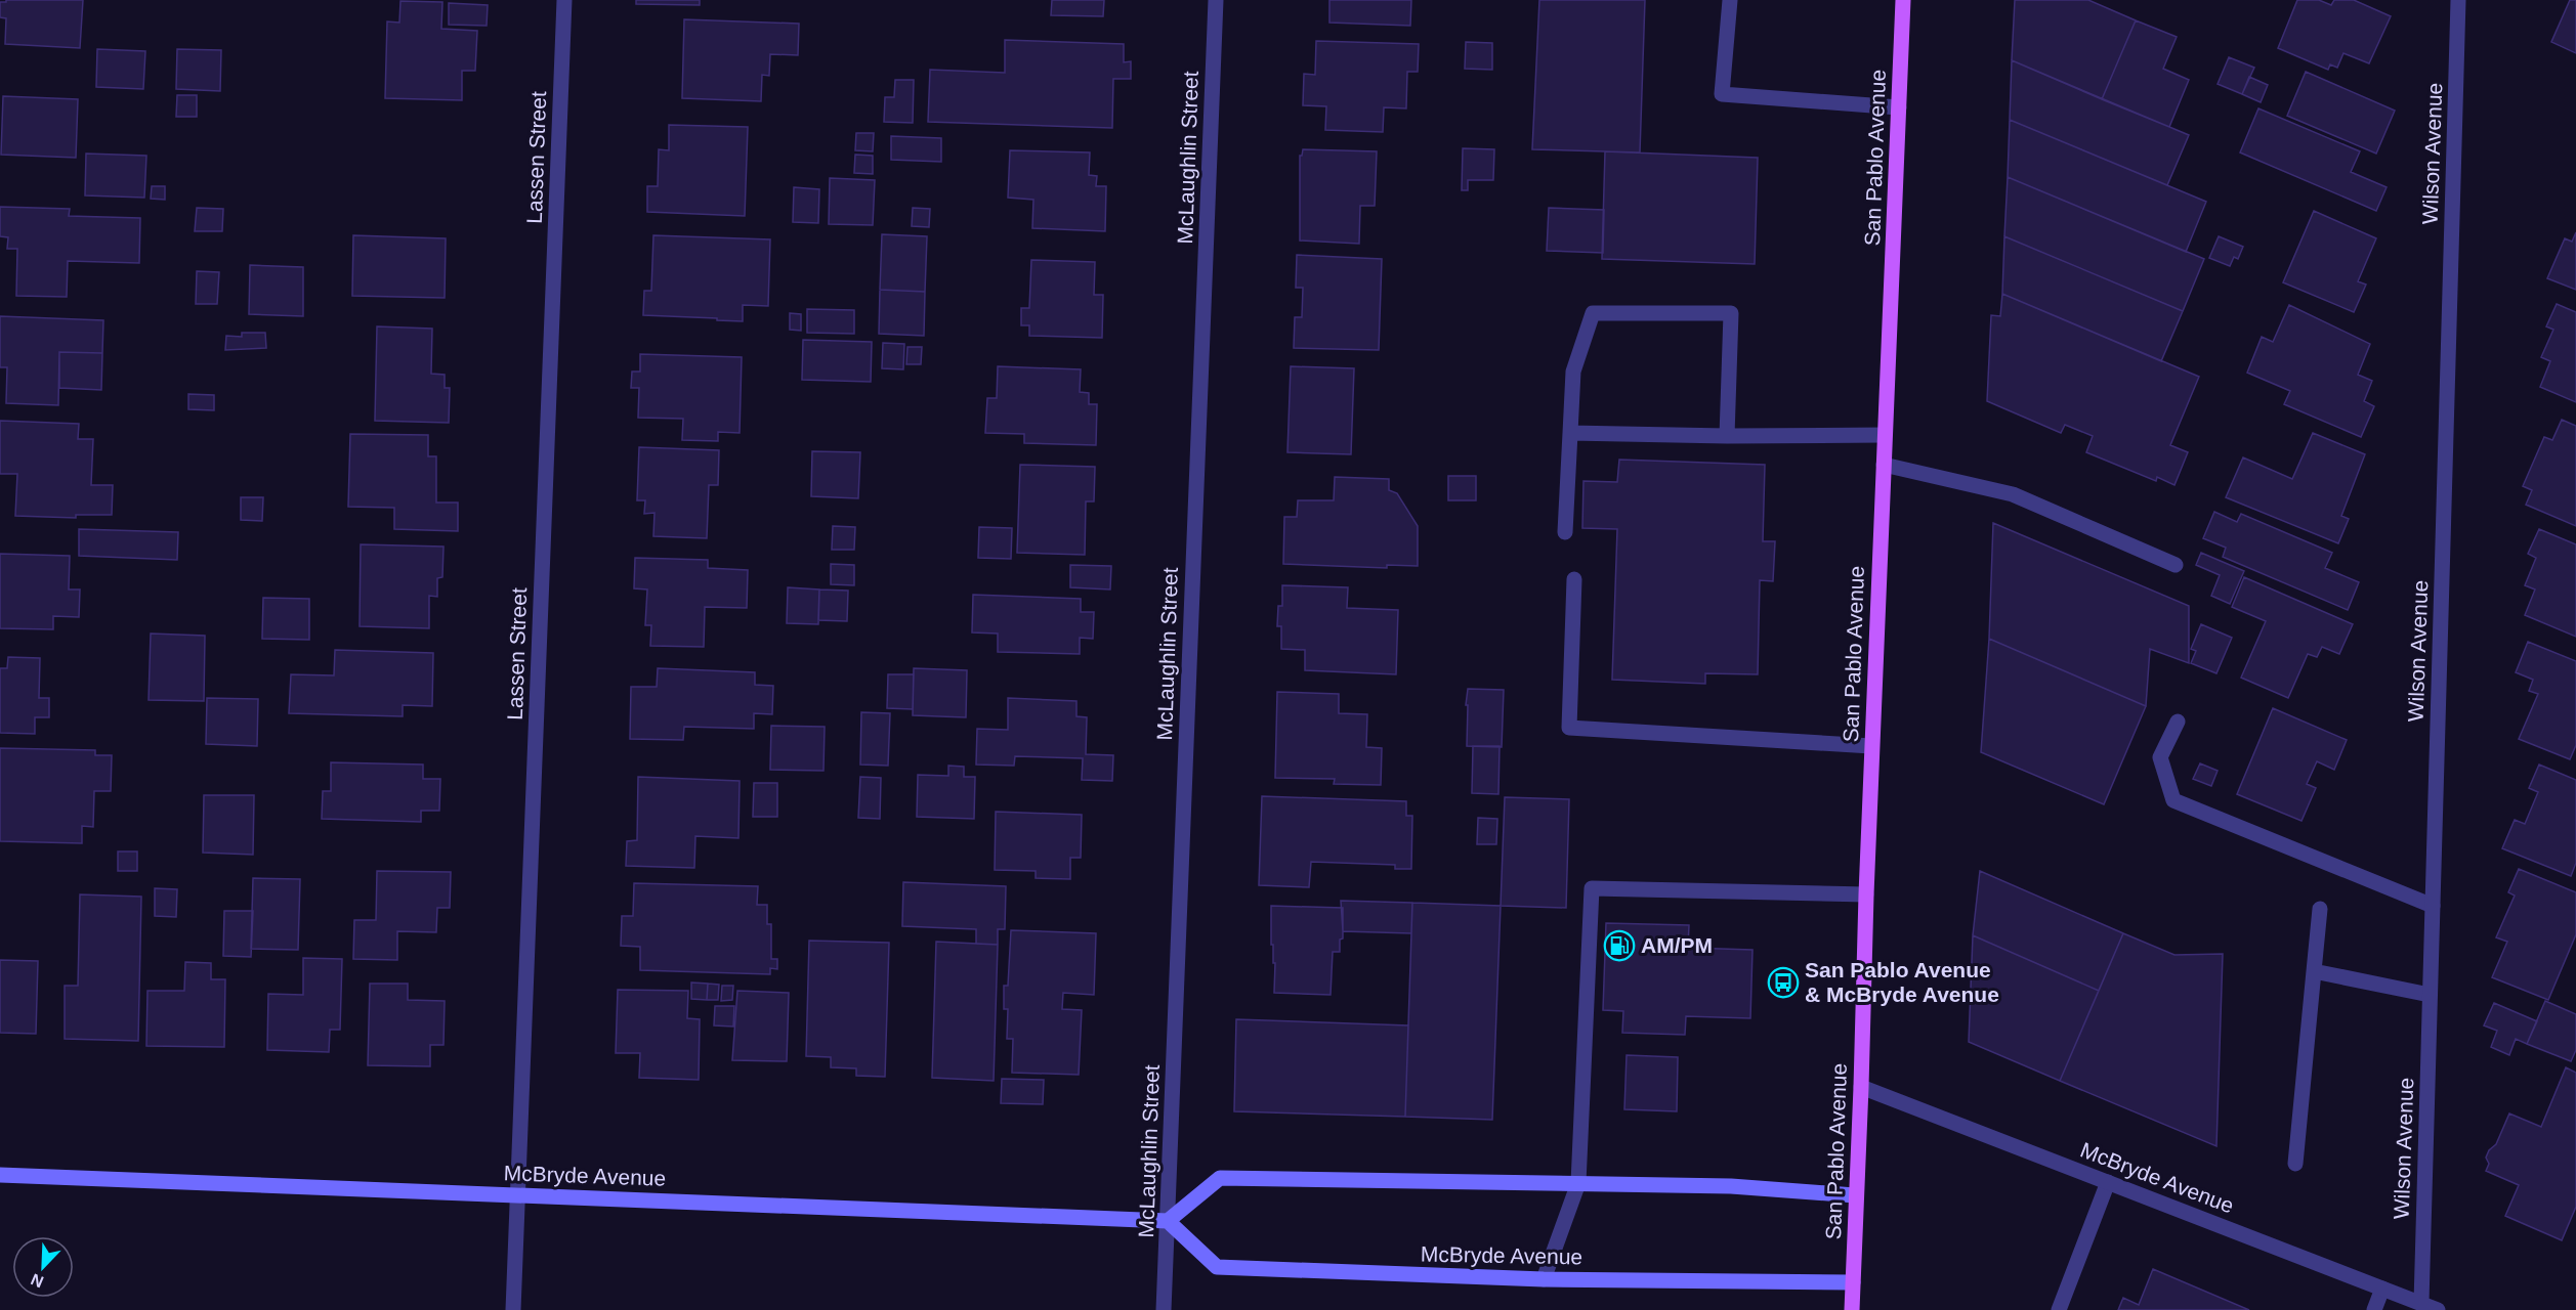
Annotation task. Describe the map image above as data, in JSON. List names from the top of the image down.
{
  "streets": {
    "main road": ["San Pablo Avenue", "McBryde Avenue"],
    "street": ["Wilson Avenue", "Lassen Street", "McLaughlin Street"]
  },
  "crossings": [
    ["Wilson Avenue", "McBryde Avenue"],
    ["Lassen Street", "McBryde Avenue"],
    ["McLaughlin Street", "McBryde Avenue"],
    ["San Pablo Avenue", "McBryde Avenue"]
  ],
  "places": {
    "fuel station": ["AM/PM"],
    "bus stop": ["San Pablo Avenue & McBryde Avenue"]
  },
  "north": "bottom left"
}
